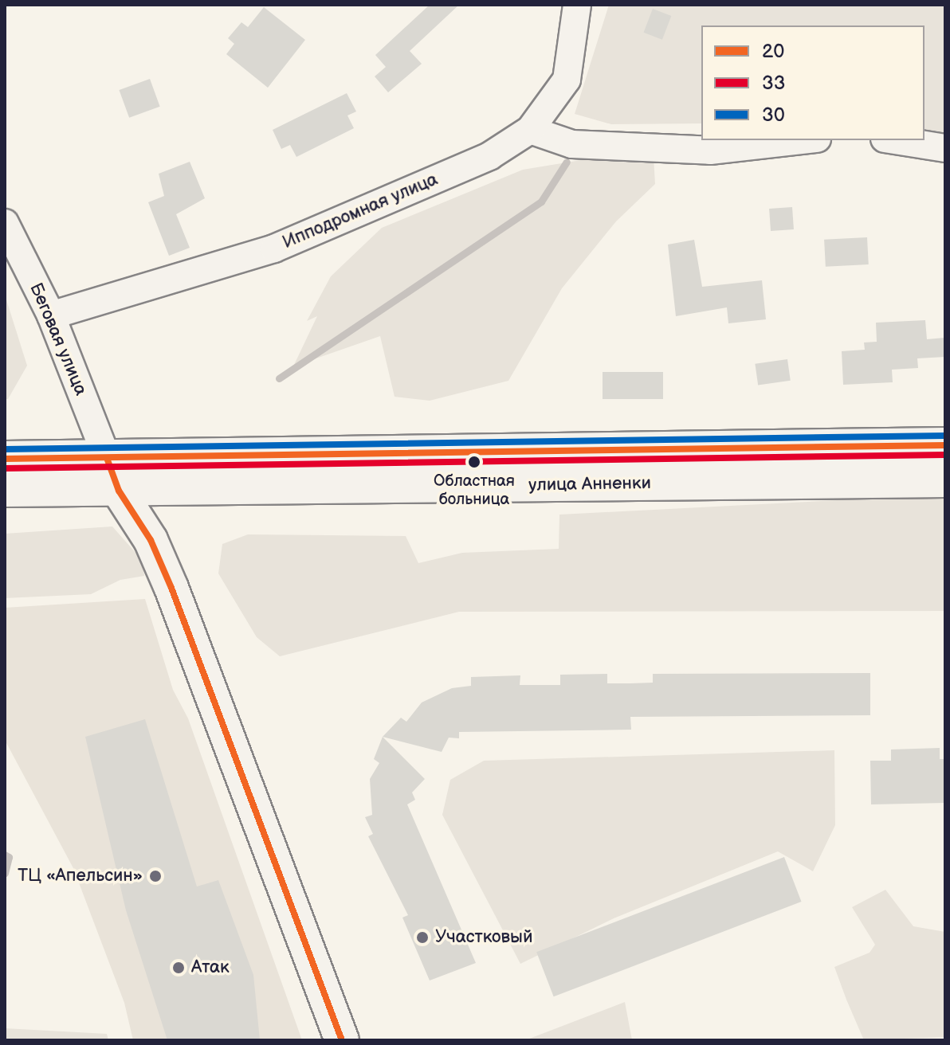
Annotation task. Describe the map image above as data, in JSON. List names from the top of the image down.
{
  "streets": {
    "main road": ["улица Анненки"],
    "street": ["Ипподромная улица", "Беговая улица"]
  },
  "crossings": [
    ["Ипподромная улица", "Беговая улица"],
    ["Беговая улица", "улица Анненки"]
  ],
  "places": [
    "Областная больница",
    "ТЦ «Апельсин»",
    "Участковый",
    "Атак"
  ],
  "lines": ["transit line 30", "transit line 20", "transit line 33"],
  "legend": ["20", "33", "30"]
}
